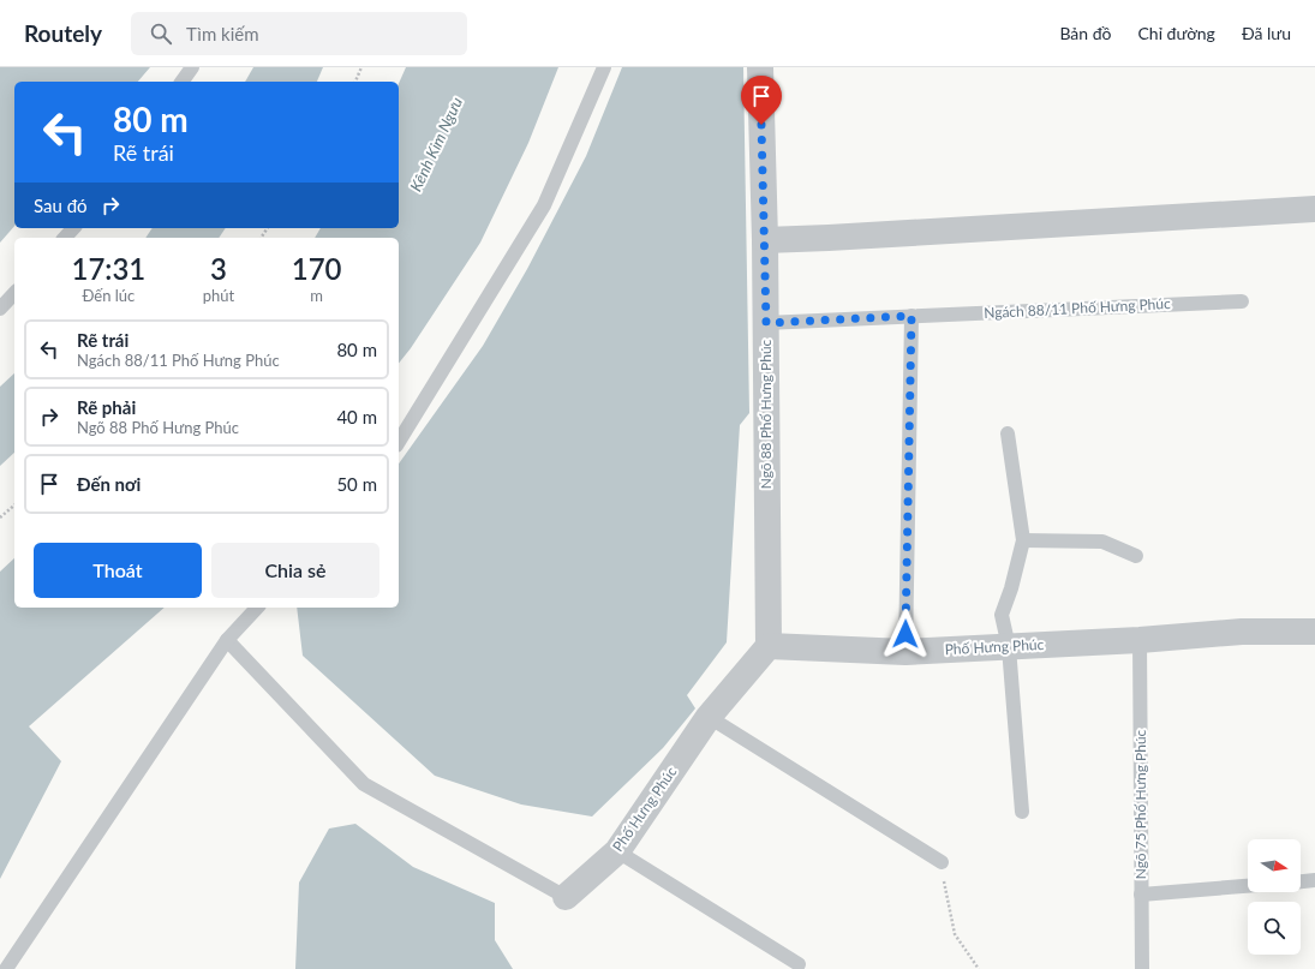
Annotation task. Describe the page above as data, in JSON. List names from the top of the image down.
{
  "streets": {
    "street": ["Ngõ 88 Phố Hưng Phúc", "Phố Hưng Phúc"],
    "lane": ["Ngách 88/11 Phố Hưng Phúc", "Ngõ 75 Phố Hưng Phúc"]
  },
  "crossings": [
    ["Ngách 88/11 Phố Hưng Phúc", "Ngõ 88 Phố Hưng Phúc"],
    ["Ngõ 88 Phố Hưng Phúc", "Phố Hưng Phúc"],
    ["Phố Hưng Phúc", "Ngõ 75 Phố Hưng Phúc"]
  ],
  "water": ["Kênh Kim Ngưu"],
  "north": "right",
  "page": {
    "header": "Routely",
    "search": "Tìm kiếm",
    "nav": ["Bản đồ", "Chỉ đường", "Đã lưu"],
    "turn": ["80 m", "Rẽ trái"],
    "then": "Sau đó",
    "eta": [
      "17:31",
      "Đến lúc",
      "3",
      "phút",
      "170",
      "m"
    ],
    "list": [
      {
        "name": "Rẽ trái",
        "note": "Ngách 88/11 Phố Hưng Phúc",
        "value": "80 m"
      },
      {
        "name": "Rẽ phải",
        "note": "Ngõ 88 Phố Hưng Phúc",
        "value": "40 m"
      },
      {
        "name": "Đến nơi",
        "value": "50 m"
      }
    ],
    "buttons": ["Thoát", "Chia sẻ"]
  }
}
